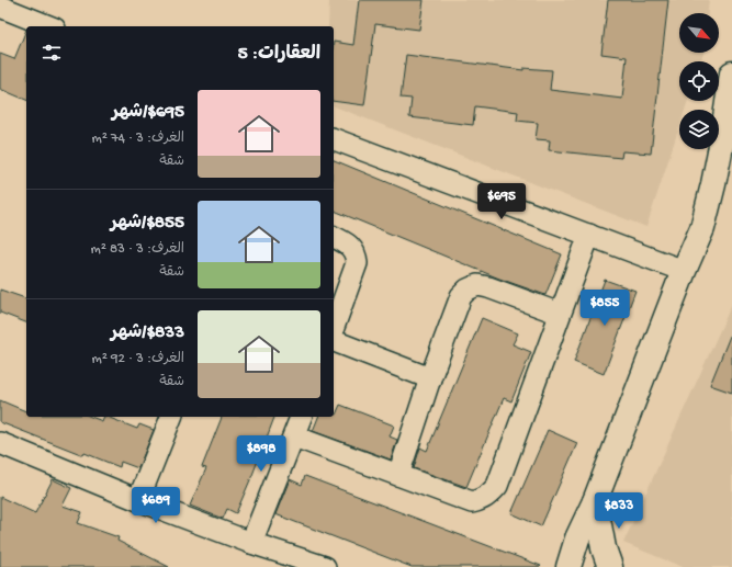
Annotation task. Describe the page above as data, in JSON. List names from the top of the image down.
{
  "north": "bottom right",
  "page": {
    "heading": "العقارات: 5",
    "list": [
      {
        "name": "$695/شهر",
        "note": "الغرف: 3 · 74 m² · شقة"
      },
      {
        "name": "$855/شهر",
        "note": "الغرف: 3 · 83 m² · شقة"
      },
      {
        "name": "$833/شهر",
        "note": "الغرف: 3 · 92 m² · شقة"
      }
    ],
    "price": [
      "$695",
      "$855",
      "$898",
      "$689",
      "$833"
    ]
  }
}
